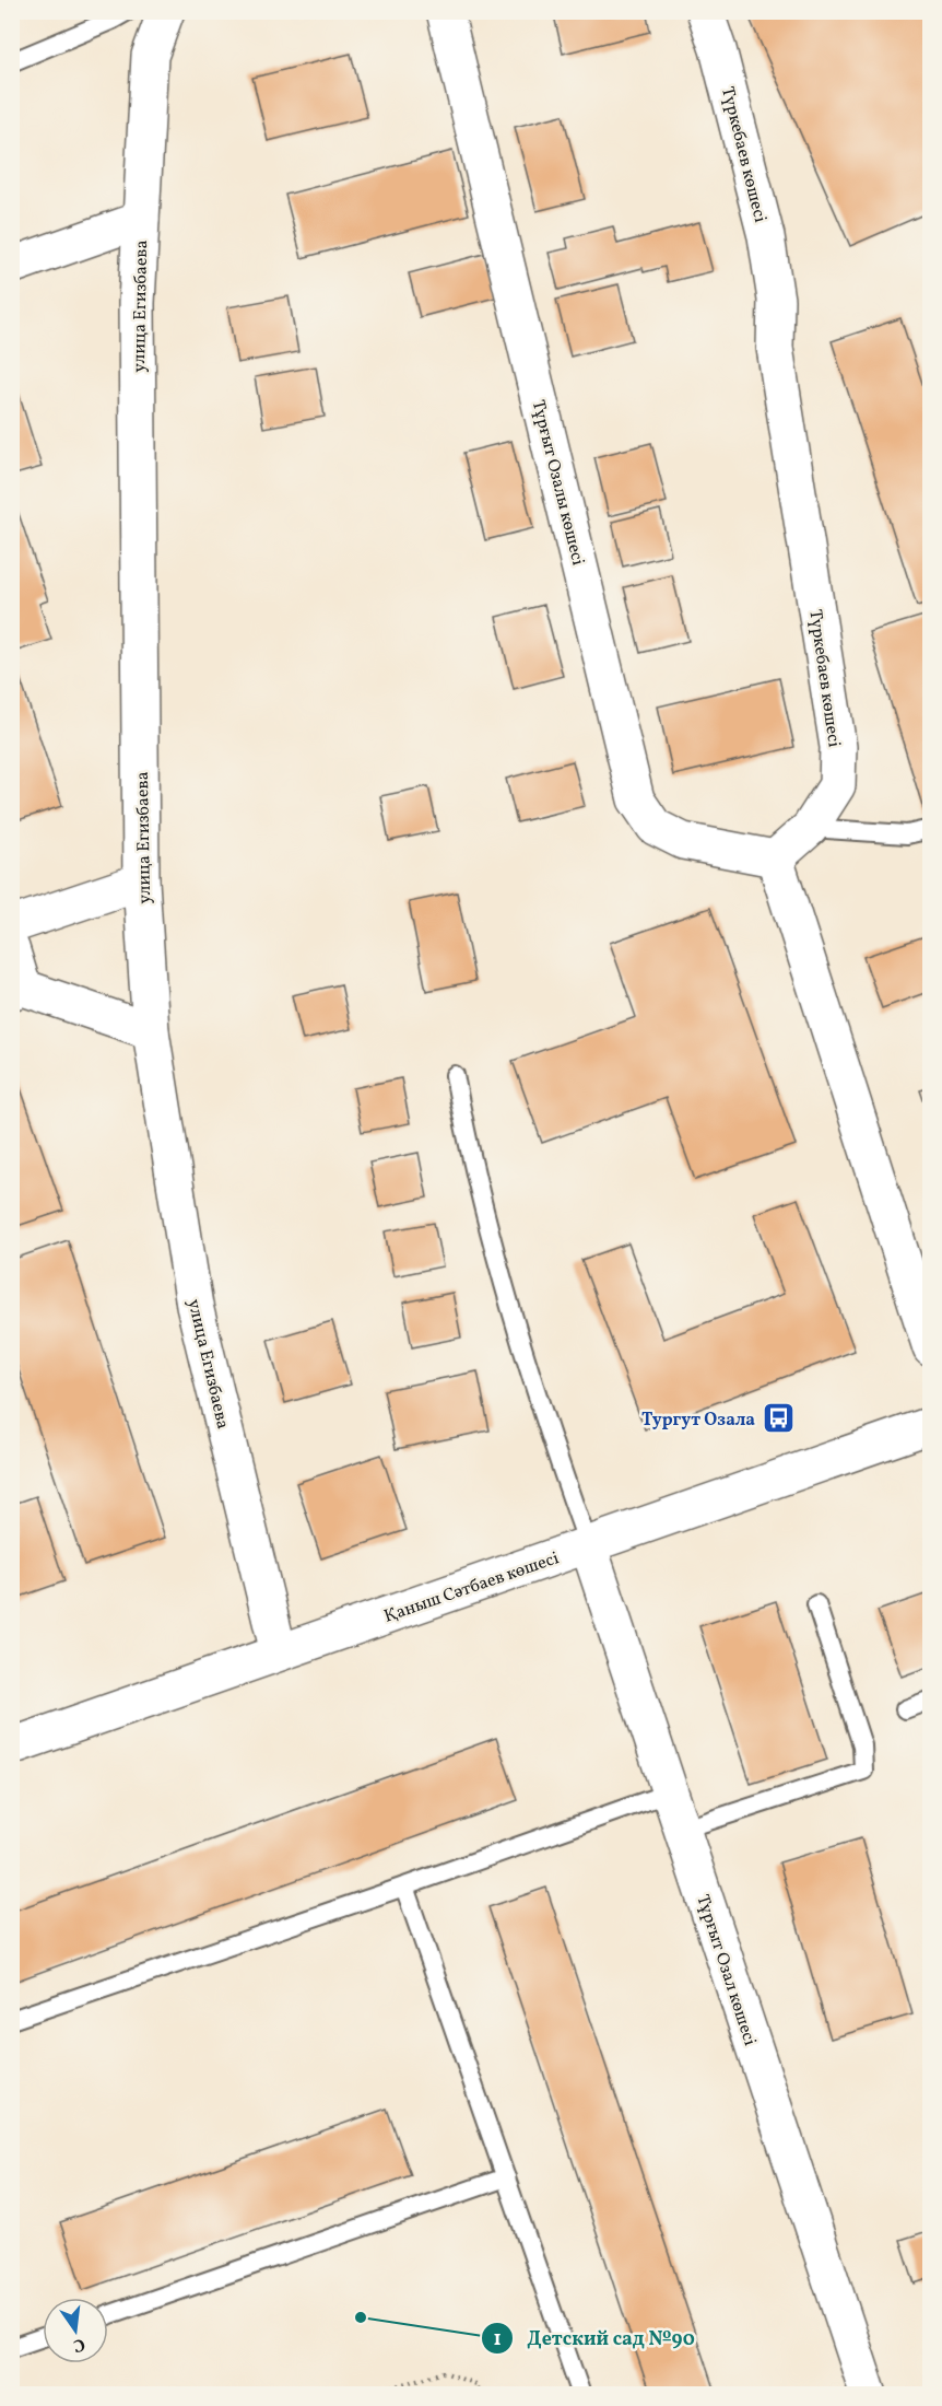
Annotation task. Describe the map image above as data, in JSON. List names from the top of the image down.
{
  "streets": {
    "street": [
      "Түркебаев көшесі",
      "улица Егизбаева",
      "Тұрғыт Озалы көшесі",
      "Қаныш Сәтбаев көшесі",
      "Тұрғыт Озал көшесі"
    ]
  },
  "crossings": [
    ["Түркебаев көшесі", "Тұрғыт Озалы көшесі"],
    ["улица Егизбаева", "Қаныш Сәтбаев көшесі"],
    ["Қаныш Сәтбаев көшесі", "Тұрғыт Озал көшесі"]
  ],
  "places": {
    "bus stop": ["Тургут Озала"],
    "other": ["Детский сад №90"]
  },
  "north": "bottom"
}
